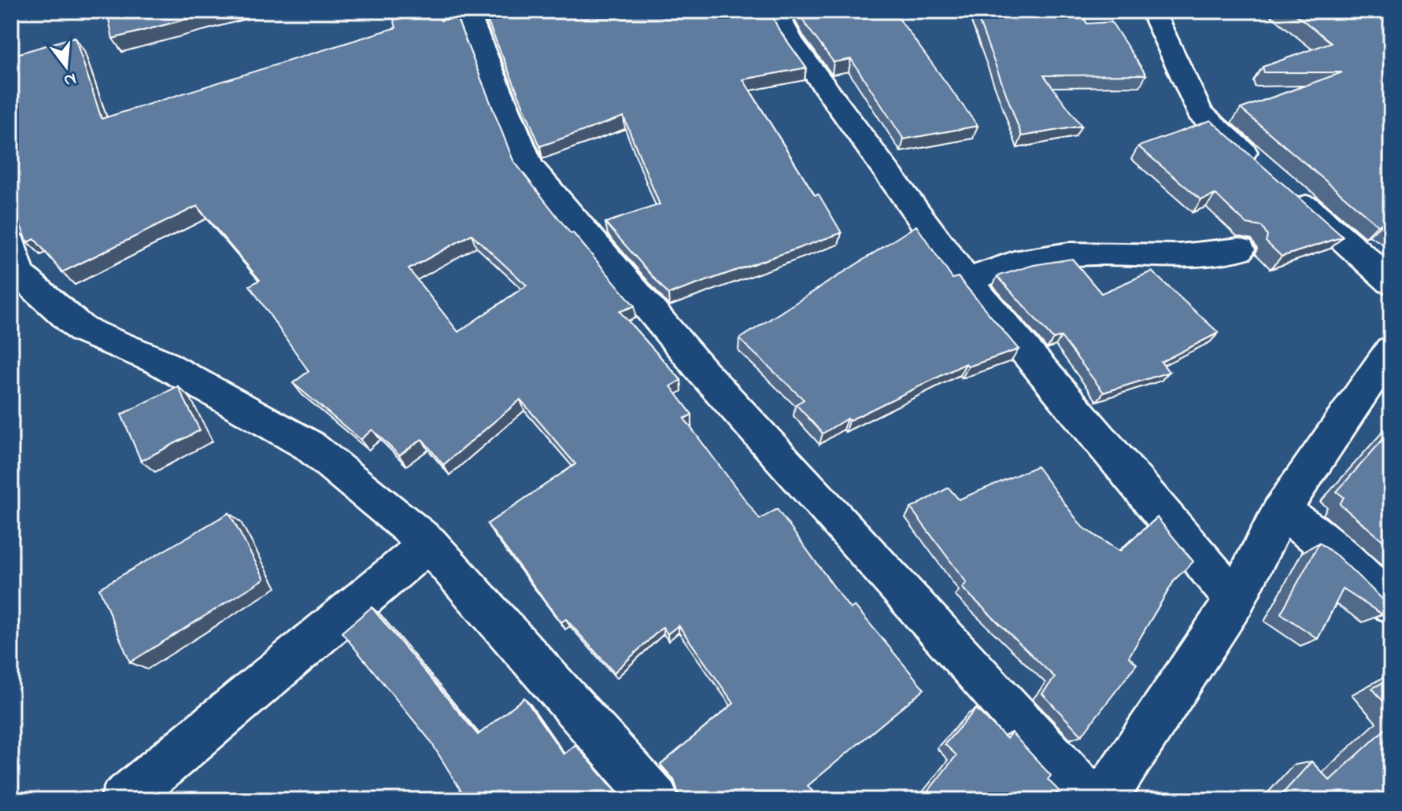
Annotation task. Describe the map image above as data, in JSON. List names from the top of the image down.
{
  "north": "bottom"
}
